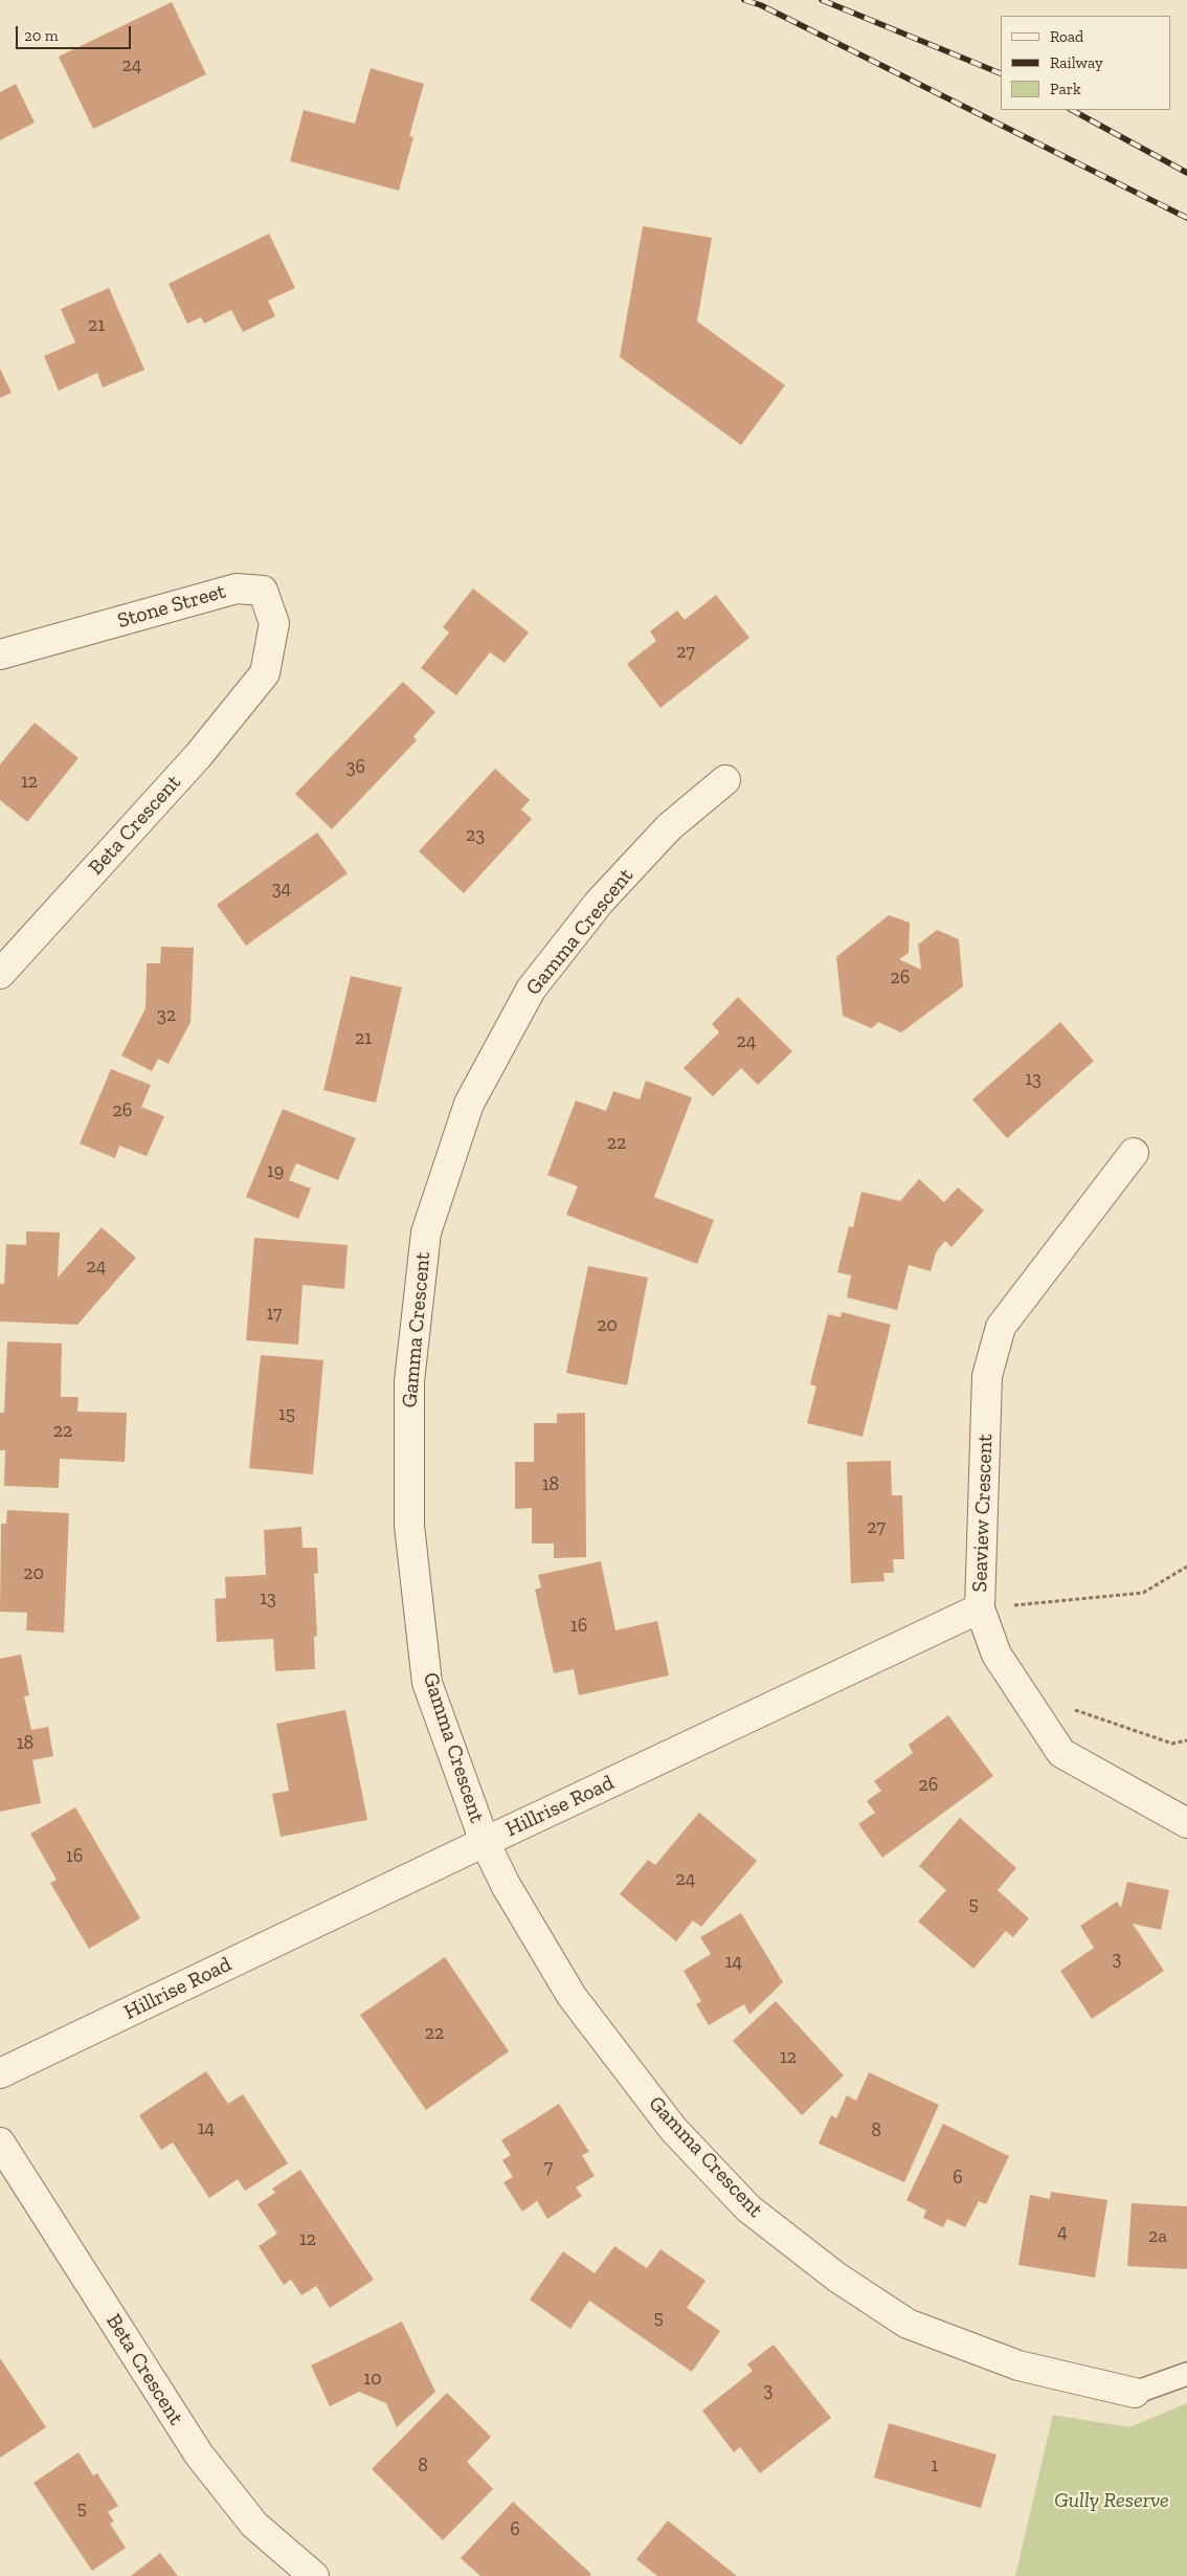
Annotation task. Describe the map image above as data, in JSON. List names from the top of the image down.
{
  "streets": {
    "street": [
      "Stone Street",
      "Beta Crescent",
      "Gamma Crescent",
      "Seaview Crescent",
      "Hillrise Road"
    ]
  },
  "crossings": [
    ["Stone Street", "Beta Crescent"],
    ["Gamma Crescent", "Hillrise Road"],
    ["Seaview Crescent", "Hillrise Road"]
  ],
  "parks": ["Gully Reserve"],
  "house_numbers": [
    "24",
    "21",
    "27",
    "36",
    "12",
    "23",
    "34",
    "26",
    "32",
    "21",
    "24",
    "13",
    "26",
    "22",
    "19",
    "24",
    "17",
    "20",
    "15",
    "22",
    "18",
    "27",
    "20",
    "13",
    "16",
    "18",
    "26",
    "16",
    "24",
    "5",
    "3",
    "14",
    "22",
    "12",
    "14",
    "8",
    "7",
    "6",
    "4",
    "2a",
    "12",
    "5",
    "10",
    "3",
    "8",
    "1",
    "5",
    "6"
  ],
  "legend": ["Road", "Railway", "Park"],
  "scale_bar": "20 m"
}
